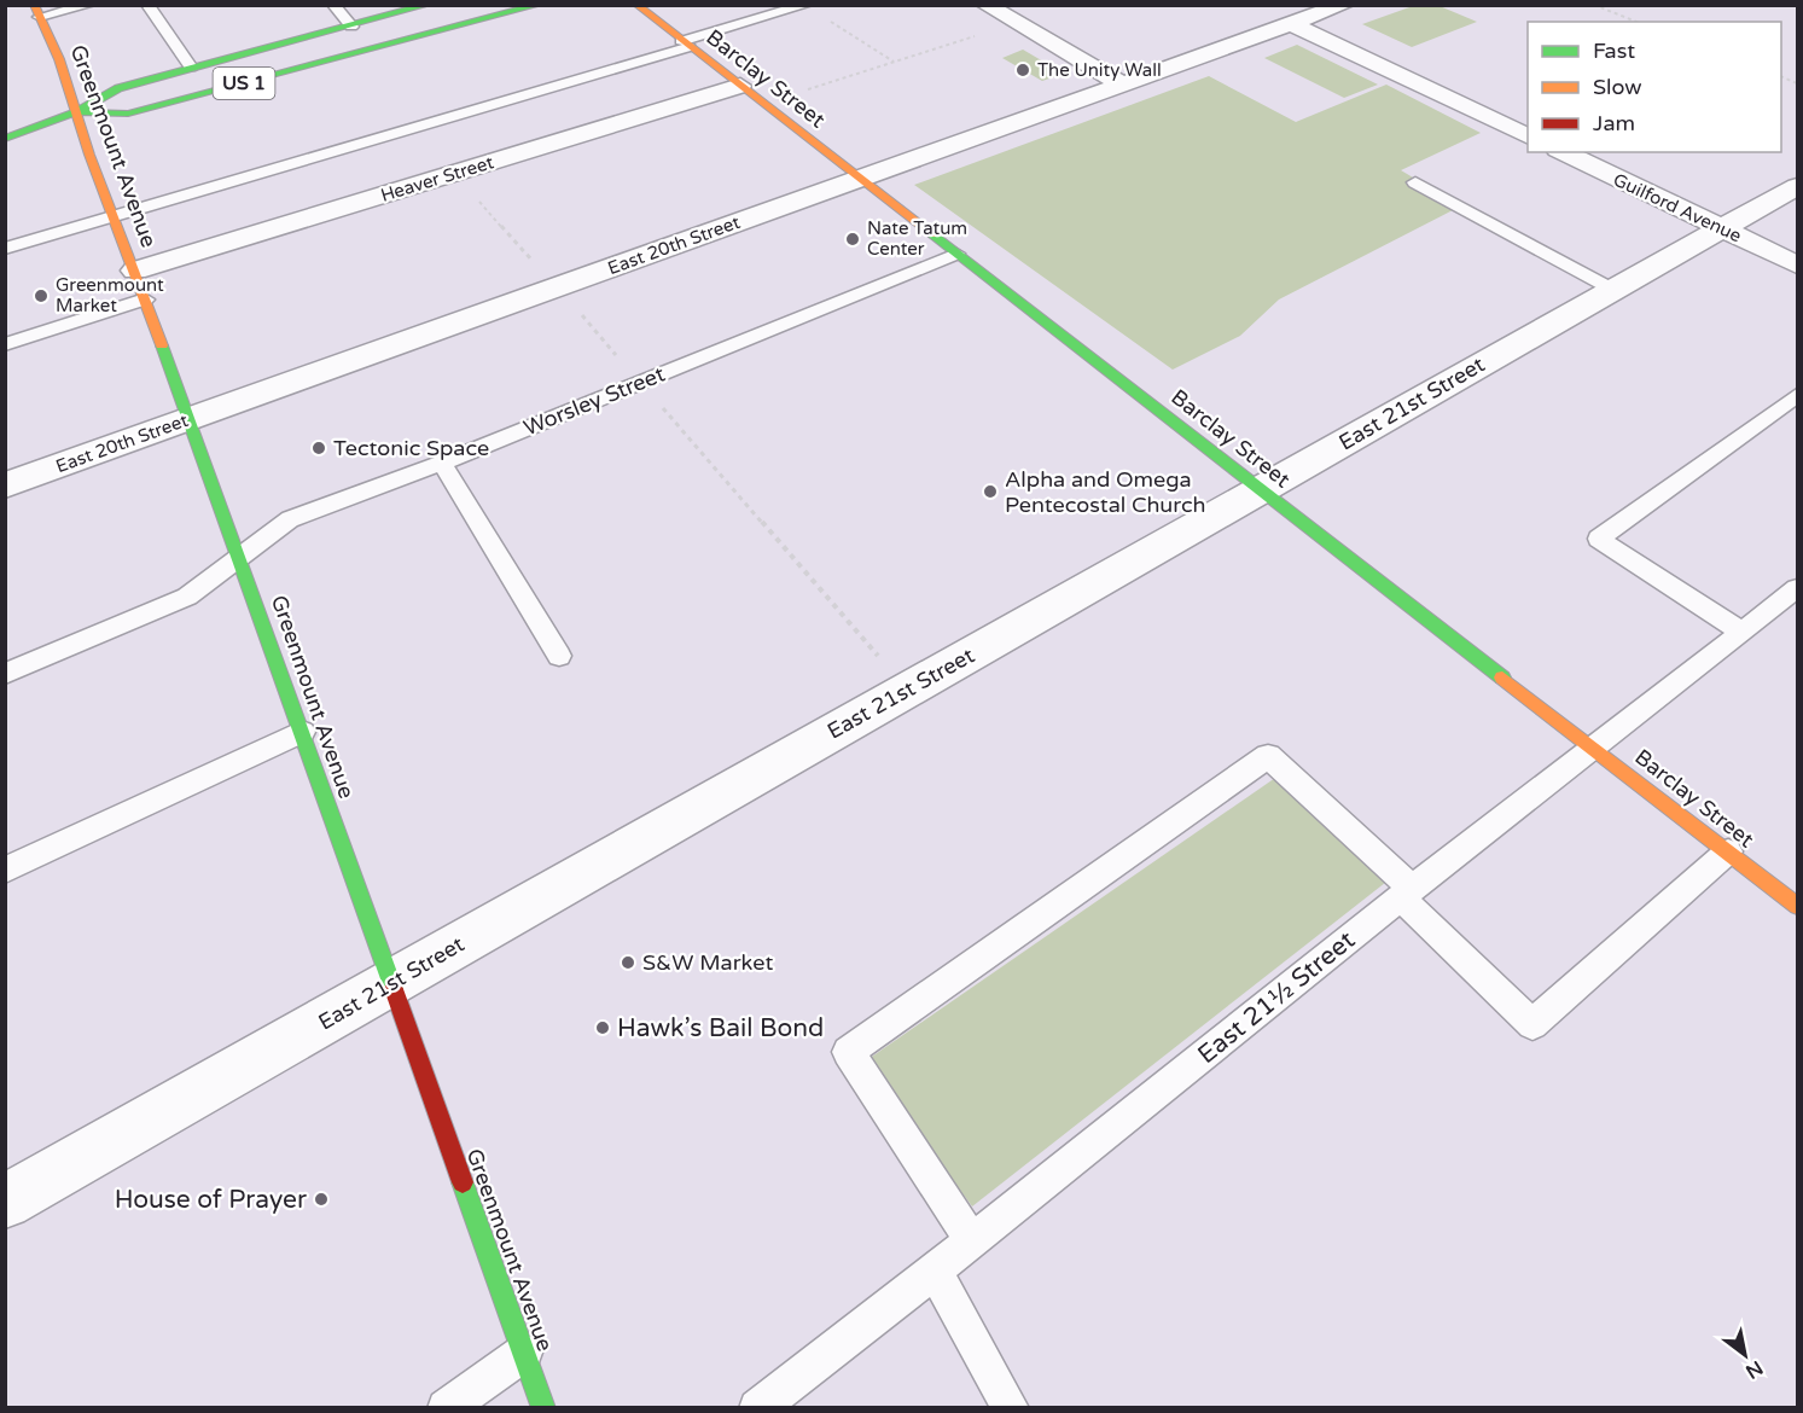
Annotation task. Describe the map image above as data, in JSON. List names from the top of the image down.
{
  "streets": {
    "main road": ["Barclay Street", "US 1", "Greenmount Avenue"],
    "street": [
      "Heaver Street",
      "Guilford Avenue",
      "East 20th Street",
      "East 21st Street"
    ],
    "lane": ["Worsley Street", "East 21½ Street"]
  },
  "crossings": [
    ["Barclay Street", "Heaver Street"],
    ["Barclay Street", "East 20th Street"],
    ["Barclay Street", "Worsley Street"],
    ["Barclay Street", "East 21st Street"],
    ["Barclay Street", "East 21½ Street"],
    ["US 1", "Greenmount Avenue"],
    ["Greenmount Avenue", "Heaver Street"],
    ["Greenmount Avenue", "East 20th Street"],
    ["Greenmount Avenue", "Worsley Street"],
    ["Greenmount Avenue", "East 21st Street"],
    ["Guilford Avenue", "East 21st Street"]
  ],
  "places": [
    "The Unity Wall",
    "Nate Tatum Center",
    "Greenmount Market",
    "Tectonic Space",
    "Alpha and Omega Pentecostal Church",
    "S&W Market",
    "Hawk’s Bail Bond",
    "House of Prayer"
  ],
  "legend": ["Fast", "Slow", "Jam"],
  "north": "bottom right"
}
